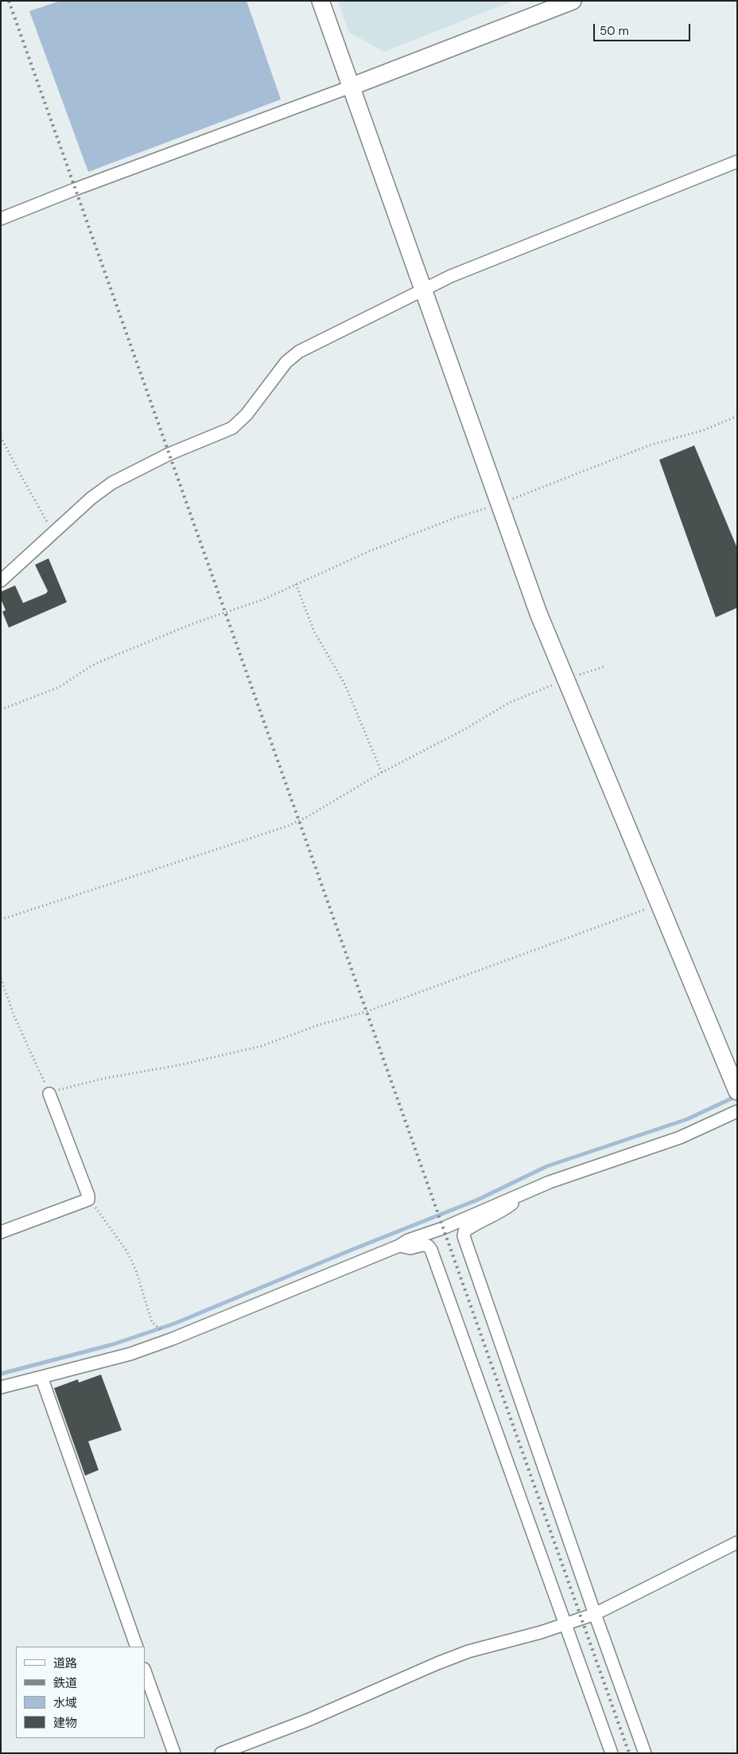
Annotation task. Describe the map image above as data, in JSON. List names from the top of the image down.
{
  "legend": [
    "道路",
    "鉄道",
    "水域",
    "建物"
  ],
  "scale_bar": "50 m"
}
